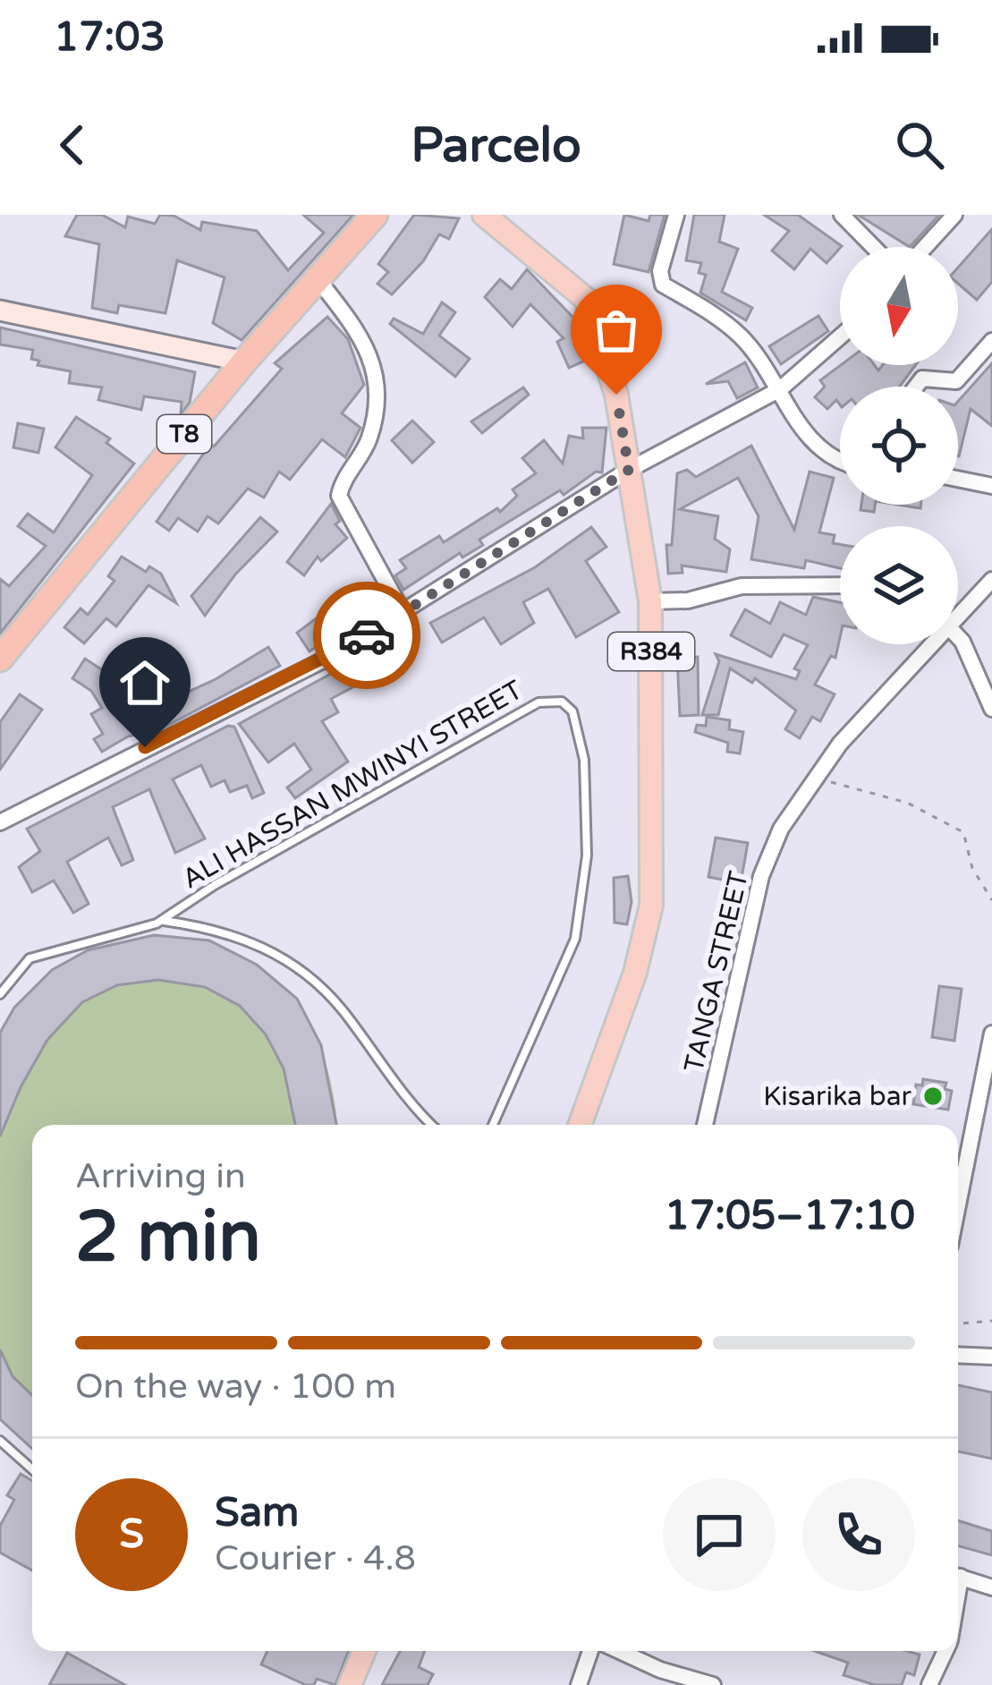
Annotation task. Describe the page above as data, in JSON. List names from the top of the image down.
{
  "streets": {
    "highway": ["T8"],
    "main road": ["R384"],
    "street": ["TANGA STREET"],
    "lane": ["ALI HASSAN MWINYI STREET"]
  },
  "places": ["Kisarika bar"],
  "north": "bottom",
  "page": {
    "status": "17:03",
    "header": "Parcelo",
    "heading": ["2 min", "Arriving in", "17:05–17:10"],
    "panel": ["Sam", "Courier · 4.8"],
    "bar": "On the way · 100 m",
    "round": "S"
  }
}
